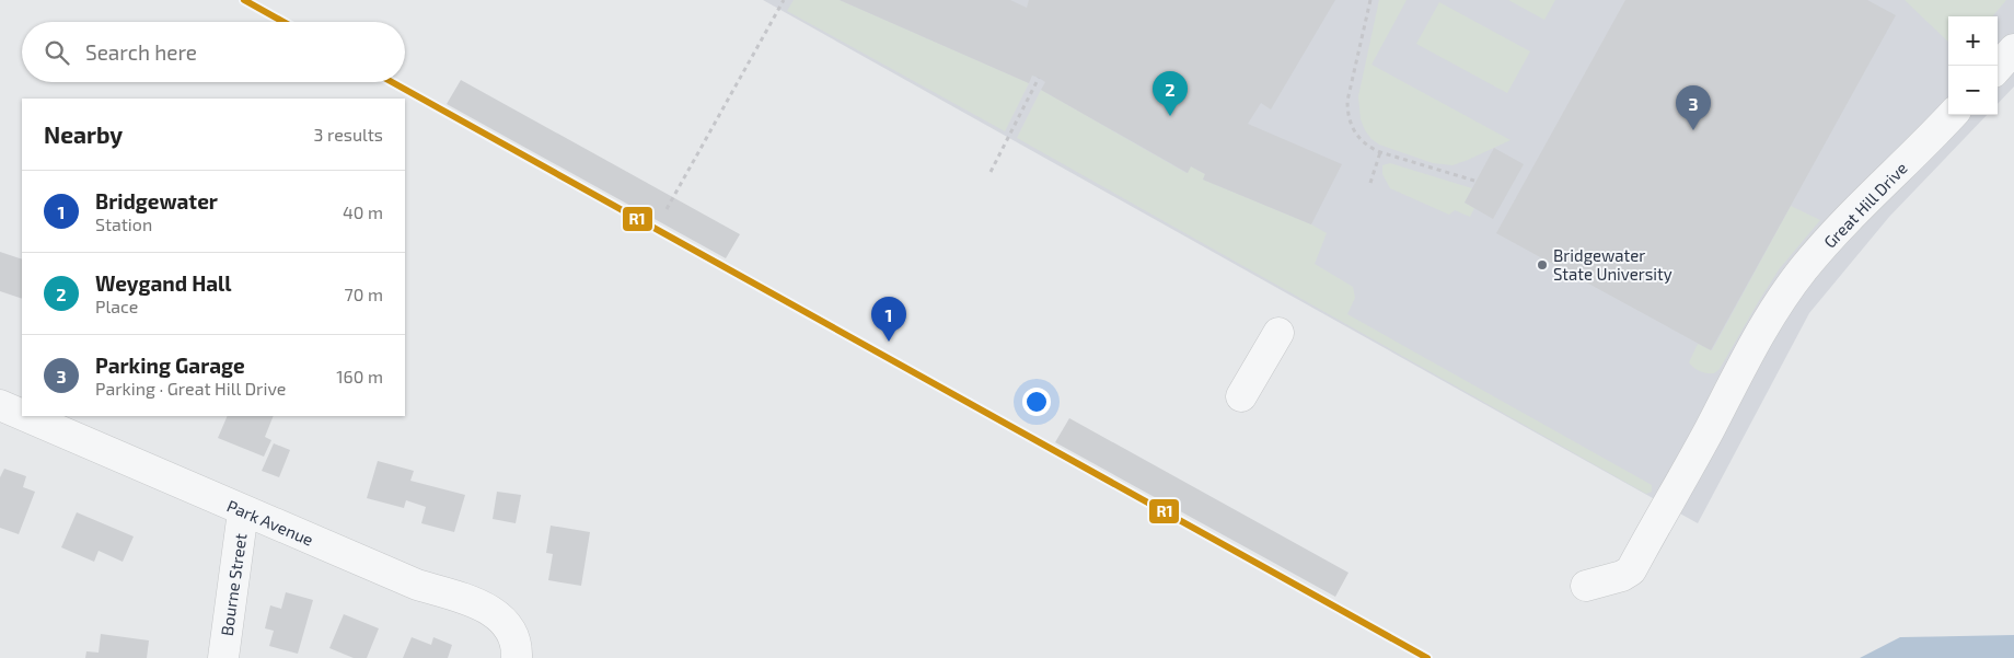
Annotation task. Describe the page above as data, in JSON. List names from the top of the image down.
{
  "streets": {
    "street": ["Great Hill Drive", "Park Avenue", "Bourne Street"]
  },
  "crossings": [
    ["Park Avenue", "Bourne Street"]
  ],
  "places": ["Bridgewater State University"],
  "lines": ["transit line R1"],
  "page": {
    "map_buttons": ["+", "−"],
    "search": "Search here",
    "pins": ["2", "3", "1"],
    "heading": ["Nearby", "3 results"],
    "list": [
      {
        "mark": "1",
        "name": "Bridgewater",
        "note": "Station",
        "value": "40 m"
      },
      {
        "mark": "2",
        "name": "Weygand Hall",
        "note": "Place",
        "value": "70 m"
      },
      {
        "mark": "3",
        "name": "Parking Garage",
        "note": "Parking · Great Hill Drive",
        "value": "160 m"
      }
    ]
  }
}
